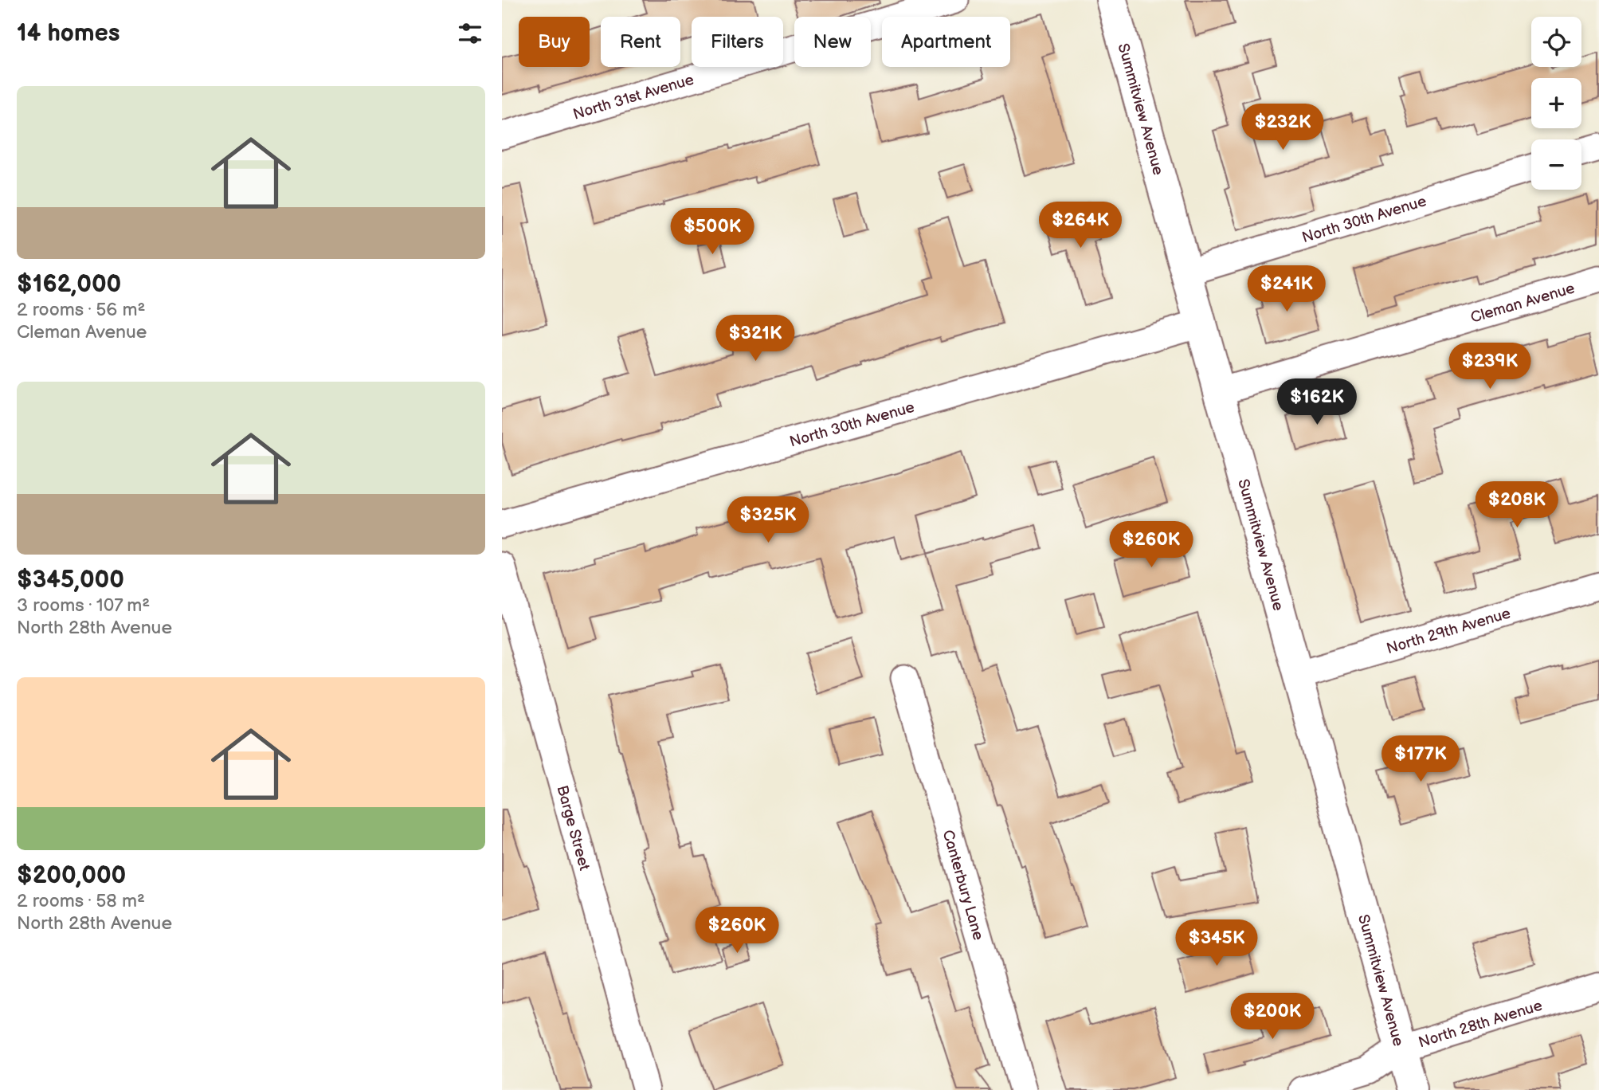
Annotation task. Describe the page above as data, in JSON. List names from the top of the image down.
{
  "streets": {
    "main road": ["Summitview Avenue"],
    "street": [
      "North 31st Avenue",
      "North 30th Avenue",
      "Cleman Avenue",
      "North 29th Avenue",
      "Barge Street",
      "Canterbury Lane",
      "North 28th Avenue"
    ]
  },
  "crossings": [
    ["Summitview Avenue", "North 30th Avenue"],
    ["Summitview Avenue", "Cleman Avenue"],
    ["Summitview Avenue", "North 29th Avenue"],
    ["Summitview Avenue", "North 28th Avenue"]
  ],
  "page": {
    "heading": "14 homes",
    "map_buttons": ["+", "−"],
    "chip": [
      "Buy",
      "Rent",
      "Filters",
      "New",
      "Apartment"
    ],
    "list": [
      {
        "name": "$162,000",
        "note": "2 rooms · 56 m² · Cleman Avenue"
      },
      {
        "name": "$345,000",
        "note": "3 rooms · 107 m² · North 28th Avenue"
      },
      {
        "name": "$200,000",
        "note": "2 rooms · 58 m² · North 28th Avenue"
      }
    ],
    "price": [
      "$232K",
      "$264K",
      "$500K",
      "$241K",
      "$321K",
      "$239K",
      "$162K",
      "$208K",
      "$325K",
      "$260K",
      "$177K",
      "$260K",
      "$345K",
      "$200K"
    ]
  }
}
